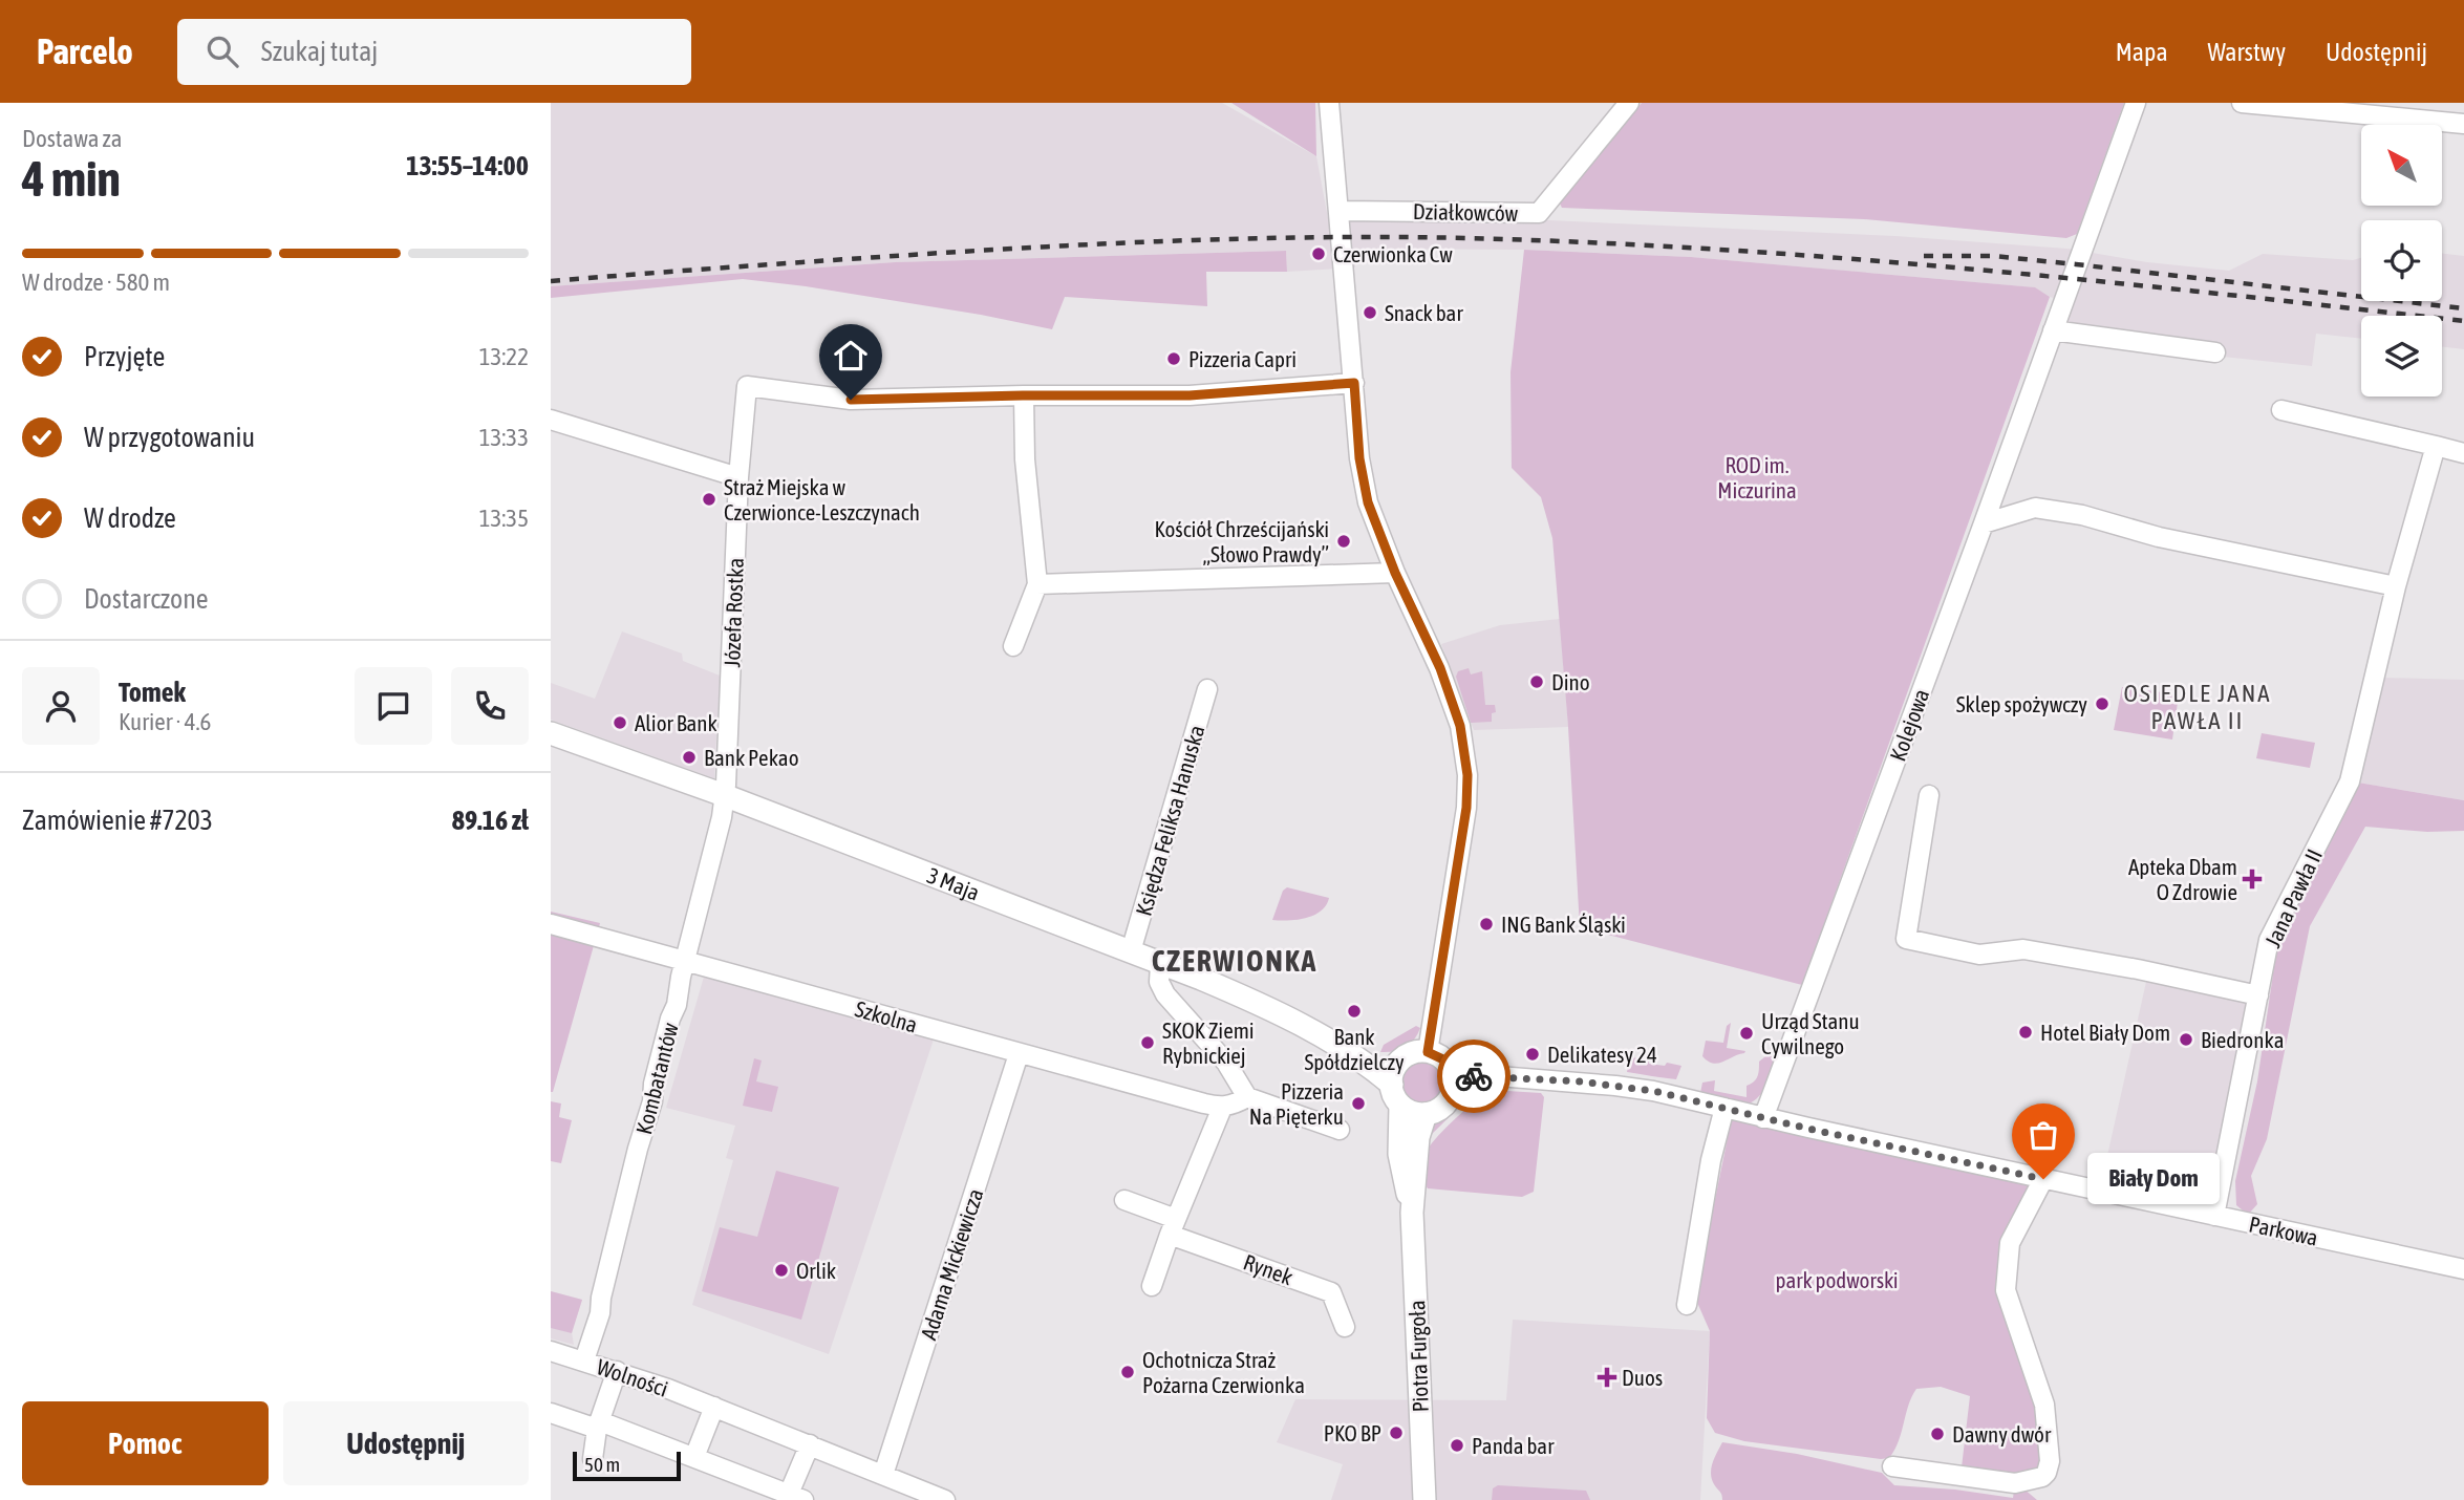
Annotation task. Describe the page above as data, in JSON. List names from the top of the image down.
{
  "streets": {
    "main road": ["3 Maja", "Piotra Furgoła"],
    "street": [
      "Działkowców",
      "Józefa Rostka",
      "Kolejowa",
      "Księdza Feliksa Hanuska",
      "Jana Pawła II",
      "Szkolna",
      "Kombatantów",
      "Parkowa",
      "Adama Mickiewicza",
      "Rynek",
      "Wolności"
    ]
  },
  "crossings": [
    ["Józefa Rostka", "3 Maja"],
    ["Józefa Rostka", "Kombatantów"],
    ["Kolejowa", "Parkowa"],
    ["Księdza Feliksa Hanuska", "3 Maja"],
    ["3 Maja", "Kombatantów"],
    ["3 Maja", "Parkowa"],
    ["3 Maja", "Piotra Furgoła"],
    ["Jana Pawła II", "Parkowa"],
    ["Szkolna", "Kombatantów"],
    ["Szkolna", "Adama Mickiewicza"],
    ["Kombatantów", "Wolności"],
    ["Parkowa", "Piotra Furgoła"],
    ["Adama Mickiewicza", "Wolności"]
  ],
  "districts": ["OSIEDLE JANA PAWŁA II", "CZERWIONKA"],
  "parks": ["ROD im. Miczurina", "park podworski"],
  "places": {
    "other": [
      "Czerwionka Cw",
      "Snack bar",
      "Pizzeria Capri",
      "Straż Miejska w Czerwionce-Leszczynach",
      "Kościół Chrześcijański „Słowo Prawdy”",
      "Dino",
      "Sklep spożywczy",
      "Alior Bank",
      "Bank Pekao",
      "ING Bank Śląski",
      "Bank Spółdzielczy",
      "Hotel Biały Dom",
      "Urząd Stanu Cywilnego",
      "Biedronka",
      "SKOK Ziemi Rybnickiej",
      "Delikatesy 24",
      "Pizzeria Na Pięterku",
      "Biały Dom",
      "Orlik",
      "Ochotnicza Straż Pożarna Czerwionka",
      "PKO BP",
      "Dawny dwór",
      "Panda bar"
    ],
    "health": ["Apteka Dbam O Zdrowie", "Duos"]
  },
  "scale_bar": "50 m",
  "north": "top left",
  "page": {
    "header": "Parcelo",
    "search": "Szukaj tutaj",
    "nav": ["Mapa", "Warstwy", "Udostępnij"],
    "heading": ["4 min", "Dostawa za", "13:55–14:00"],
    "panel": [
      "Tomek",
      "Kurier · 4.6",
      "Zamówienie #7203",
      "89.16 zł"
    ],
    "bar": "W drodze · 580 m",
    "list": [
      ["Przyjęte", "13:22"],
      ["W przygotowaniu", "13:33"],
      ["W drodze", "13:35"],
      "Dostarczone"
    ],
    "bubble": "Biały Dom",
    "buttons": ["Pomoc", "Udostępnij"],
    "scale": "50 m"
  }
}
